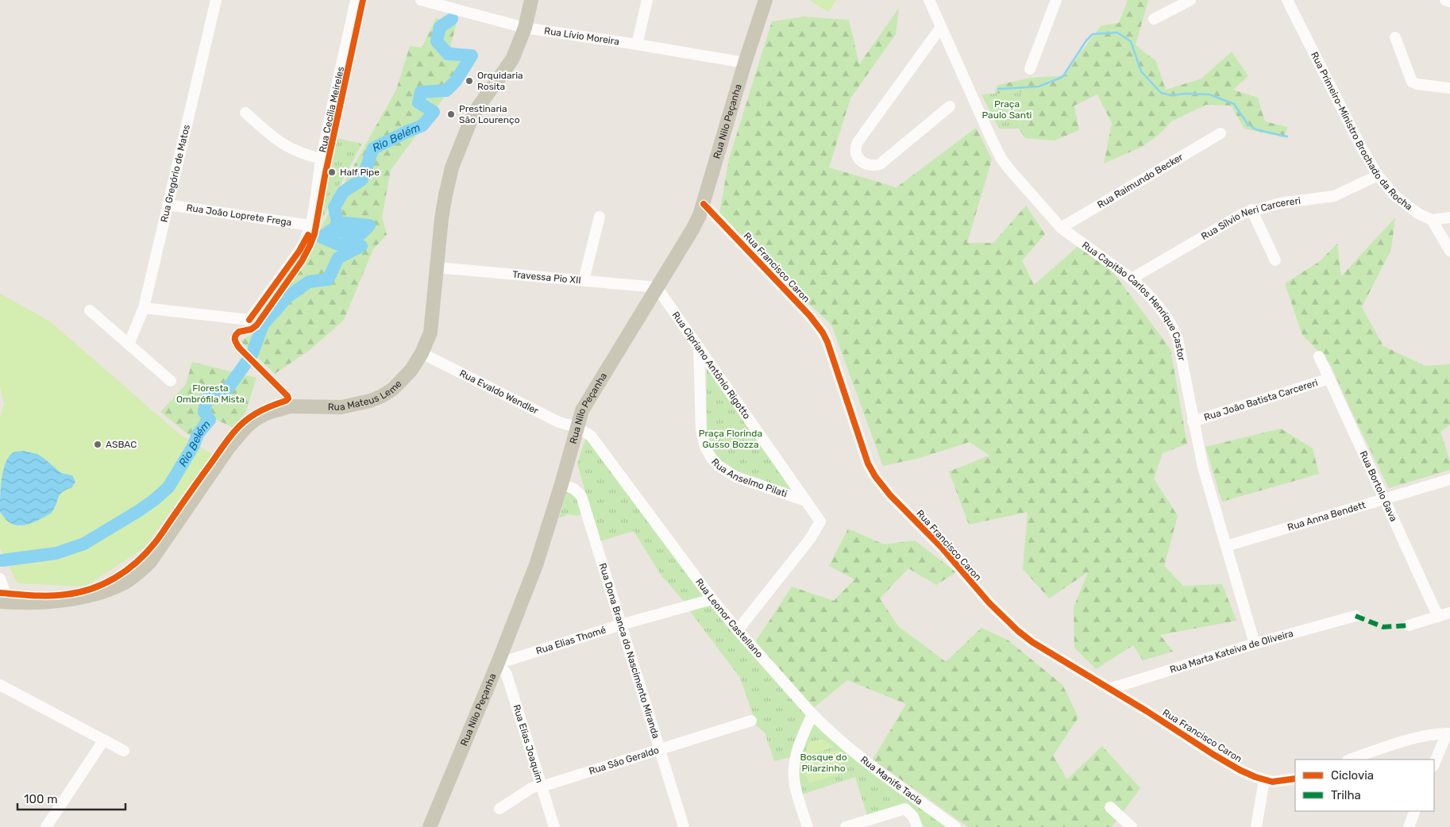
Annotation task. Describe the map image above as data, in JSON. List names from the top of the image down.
{
  "streets": {
    "main road": ["Rua Nilo Peçanha", "Rua Mateus Leme"],
    "street": [
      "Rua Lívio Moreira",
      "Rua Cecília Meireles",
      "Rua Primeiro-Ministro Brochado da Rocha",
      "Rua Gregório de Matos",
      "Rua Raimundo Becker",
      "Rua João Loprete Frega",
      "Rua Sílvio Neri Carcereri",
      "Rua Francisco Caron",
      "Travessa Pio XII",
      "Rua Capitão Carlos Henrique Castor",
      "Rua Cipriano Antônio Rigotto",
      "Rua Evaldo Wendler",
      "Rua João Batista Carcereri",
      "Rua Anselmo Pilati",
      "Rua Bortolo Gava",
      "Rua Anna Bendett",
      "Rua Leonor Castellano",
      "Rua Elias Thomé",
      "Rua Dona Branca do Nascimento Miranda",
      "Rua Marta Kateiva de Oliveira",
      "Rua Elias Joaquim",
      "Rua São Geraldo",
      "Rua Manife Tacla"
    ]
  },
  "crossings": [
    ["Rua Lívio Moreira", "Rua Nilo Peçanha"],
    ["Rua Lívio Moreira", "Rua Mateus Leme"],
    ["Rua Cecília Meireles", "Rua Gregório de Matos"],
    ["Rua Cecília Meireles", "Rua João Loprete Frega"],
    ["Rua Nilo Peçanha", "Rua Francisco Caron"],
    ["Rua Nilo Peçanha", "Travessa Pio XII"],
    ["Rua Nilo Peçanha", "Rua Cipriano Antônio Rigotto"],
    ["Rua Nilo Peçanha", "Rua Evaldo Wendler"],
    ["Rua Nilo Peçanha", "Rua Leonor Castellano"],
    ["Rua Nilo Peçanha", "Rua Elias Thomé"],
    ["Rua Nilo Peçanha", "Rua Dona Branca do Nascimento Miranda"],
    ["Rua Nilo Peçanha", "Rua Elias Joaquim"],
    ["Rua Primeiro-Ministro Brochado da Rocha", "Rua Sílvio Neri Carcereri"],
    ["Rua Gregório de Matos", "Rua João Loprete Frega"],
    ["Rua Raimundo Becker", "Rua Capitão Carlos Henrique Castor"],
    ["Rua Sílvio Neri Carcereri", "Rua Capitão Carlos Henrique Castor"],
    ["Rua Francisco Caron", "Rua Marta Kateiva de Oliveira"],
    ["Travessa Pio XII", "Rua Cipriano Antônio Rigotto"],
    ["Travessa Pio XII", "Rua Mateus Leme"],
    ["Rua Capitão Carlos Henrique Castor", "Rua João Batista Carcereri"],
    ["Rua Capitão Carlos Henrique Castor", "Rua Anna Bendett"],
    ["Rua Capitão Carlos Henrique Castor", "Rua Marta Kateiva de Oliveira"],
    ["Rua Cipriano Antônio Rigotto", "Rua Anselmo Pilati"],
    ["Rua Cipriano Antônio Rigotto", "Rua Leonor Castellano"],
    ["Rua Evaldo Wendler", "Rua Mateus Leme"],
    ["Rua Evaldo Wendler", "Rua Leonor Castellano"],
    ["Rua João Batista Carcereri", "Rua Bortolo Gava"],
    ["Rua Bortolo Gava", "Rua Anna Bendett"],
    ["Rua Leonor Castellano", "Rua Elias Thomé"],
    ["Rua Leonor Castellano", "Rua Manife Tacla"],
    ["Rua Elias Thomé", "Rua Dona Branca do Nascimento Miranda"],
    ["Rua Elias Thomé", "Rua Elias Joaquim"],
    ["Rua Dona Branca do Nascimento Miranda", "Rua São Geraldo"],
    ["Rua Elias Joaquim", "Rua São Geraldo"]
  ],
  "water": ["Rio Belém"],
  "parks": [
    "Praça Paulo Santi",
    "Floresta Ombrófila Mista",
    "Praça Florinda Gusso Bozza",
    "Bosque do Pilarzinho"
  ],
  "places": [
    "Orquidaria Rosita",
    "Prestinaria São Lourenço",
    "Half Pipe",
    "ASBAC"
  ],
  "legend": ["Ciclovia", "Trilha"],
  "scale_bar": "100 m"
}
